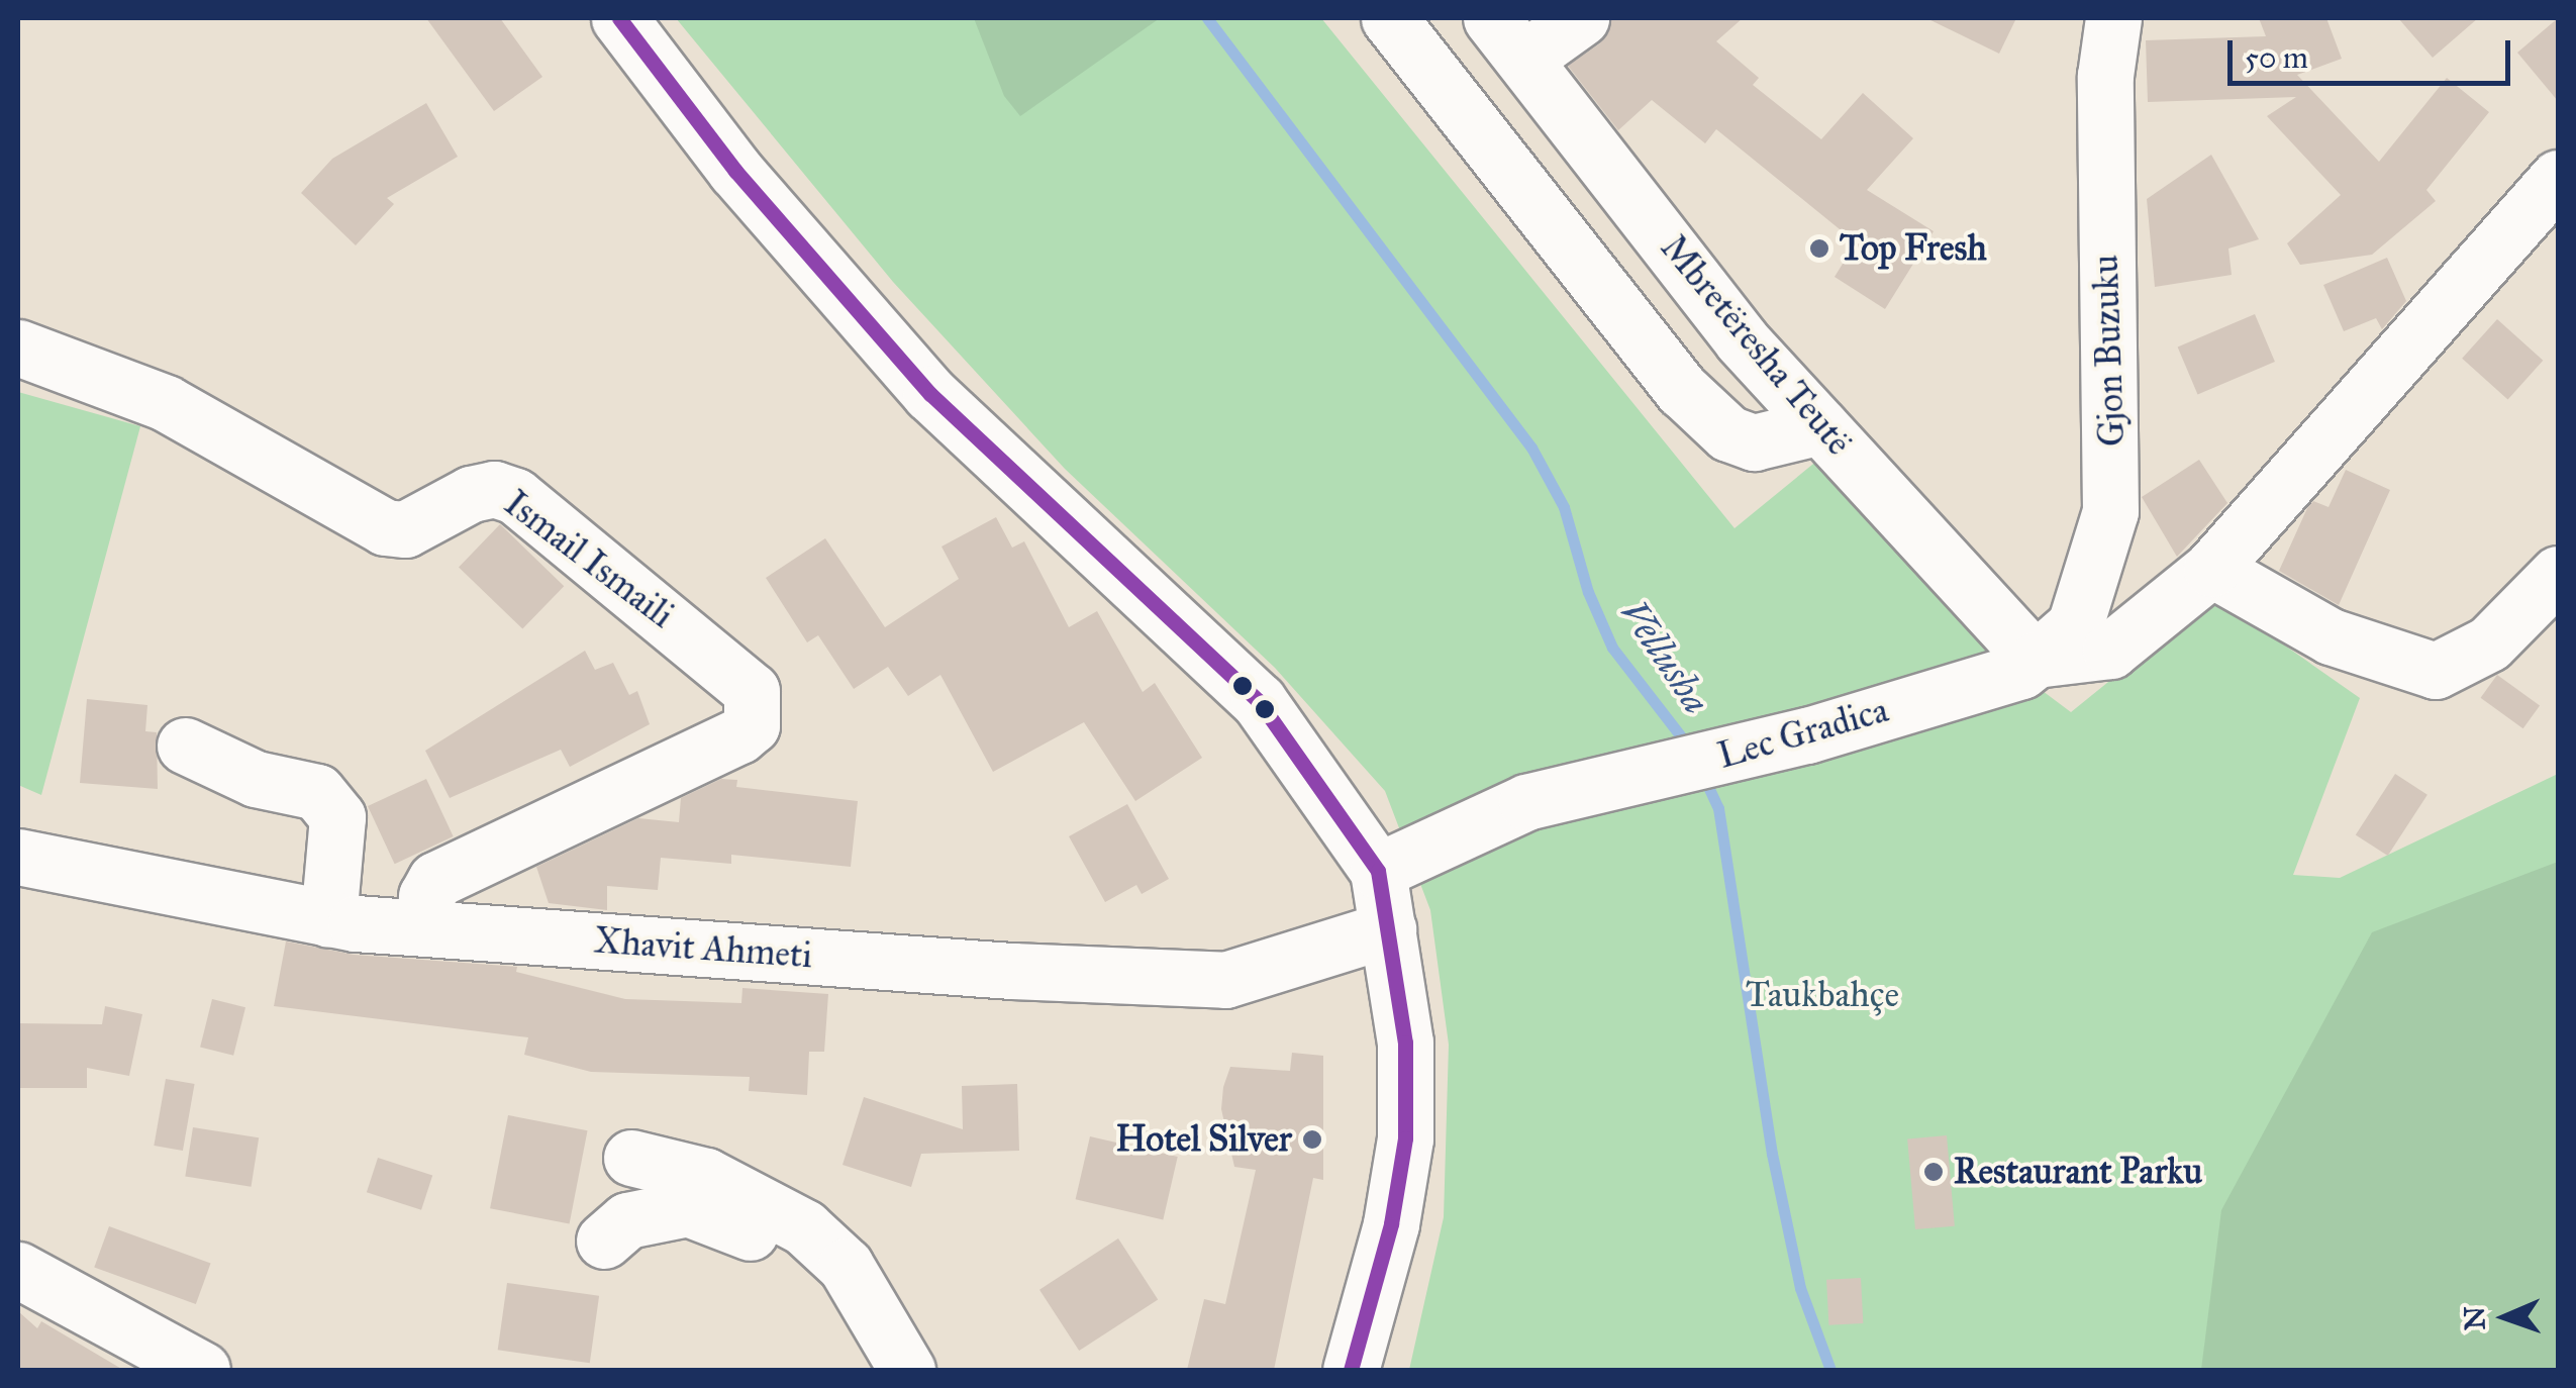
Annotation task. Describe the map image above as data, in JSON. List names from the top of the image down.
{
  "streets": {
    "street": [
      "Mbretëresha Teutë",
      "Gjon Buzuku",
      "Ismail Ismaili",
      "Lec Gradica",
      "Xhavit Ahmeti"
    ]
  },
  "crossings": [
    ["Mbretëresha Teutë", "Gjon Buzuku"],
    ["Mbretëresha Teutë", "Lec Gradica"],
    ["Gjon Buzuku", "Lec Gradica"],
    ["Ismail Ismaili", "Xhavit Ahmeti"]
  ],
  "water": ["Vellusha"],
  "parks": ["Taukbahçe"],
  "places": ["Top Fresh", "Hotel Silver", "Restaurant Parku"],
  "scale_bar": "50 m",
  "north": "left"
}
